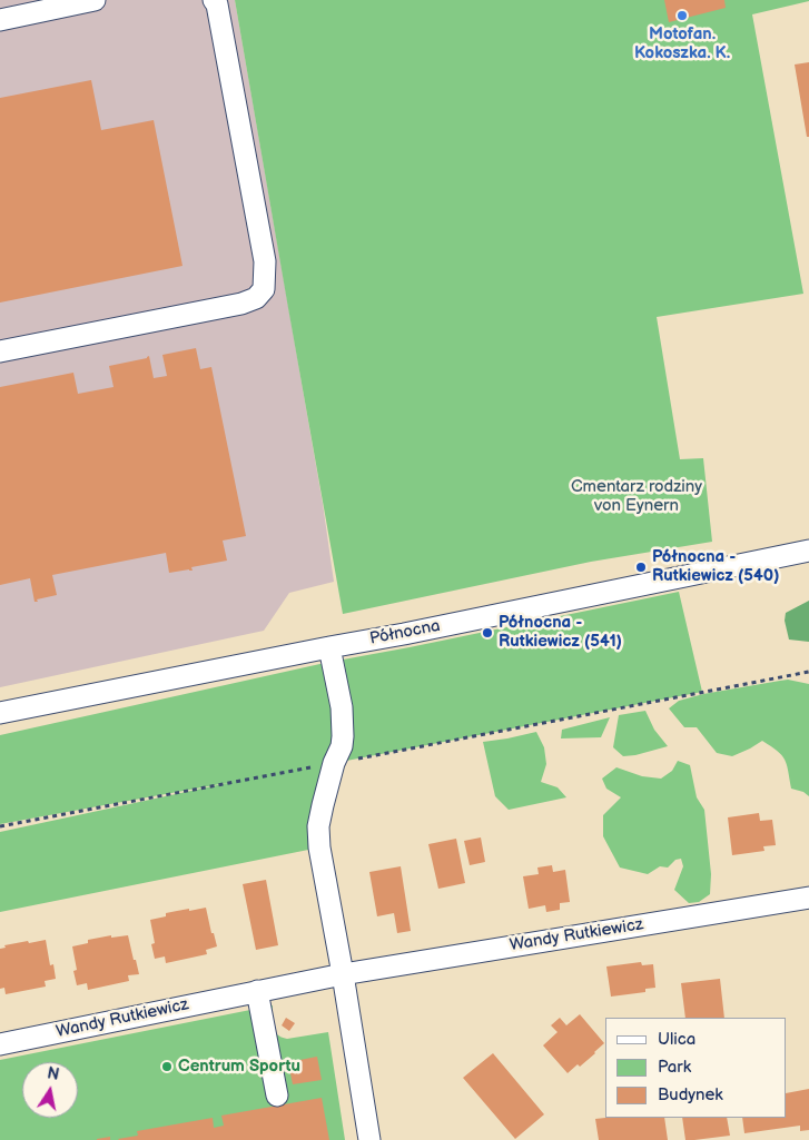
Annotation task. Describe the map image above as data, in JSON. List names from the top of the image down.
{
  "streets": {
    "street": ["Północna", "Wandy Rutkiewicz"]
  },
  "parks": ["Cmentarz rodziny von Eynern"],
  "places": [
    "Motofan. Kokoszka. K.",
    "Północna - Rutkiewicz (540)",
    "Północna - Rutkiewicz (541)",
    "Centrum Sportu"
  ],
  "legend": ["Ulica", "Park", "Budynek"],
  "north": "top"
}
